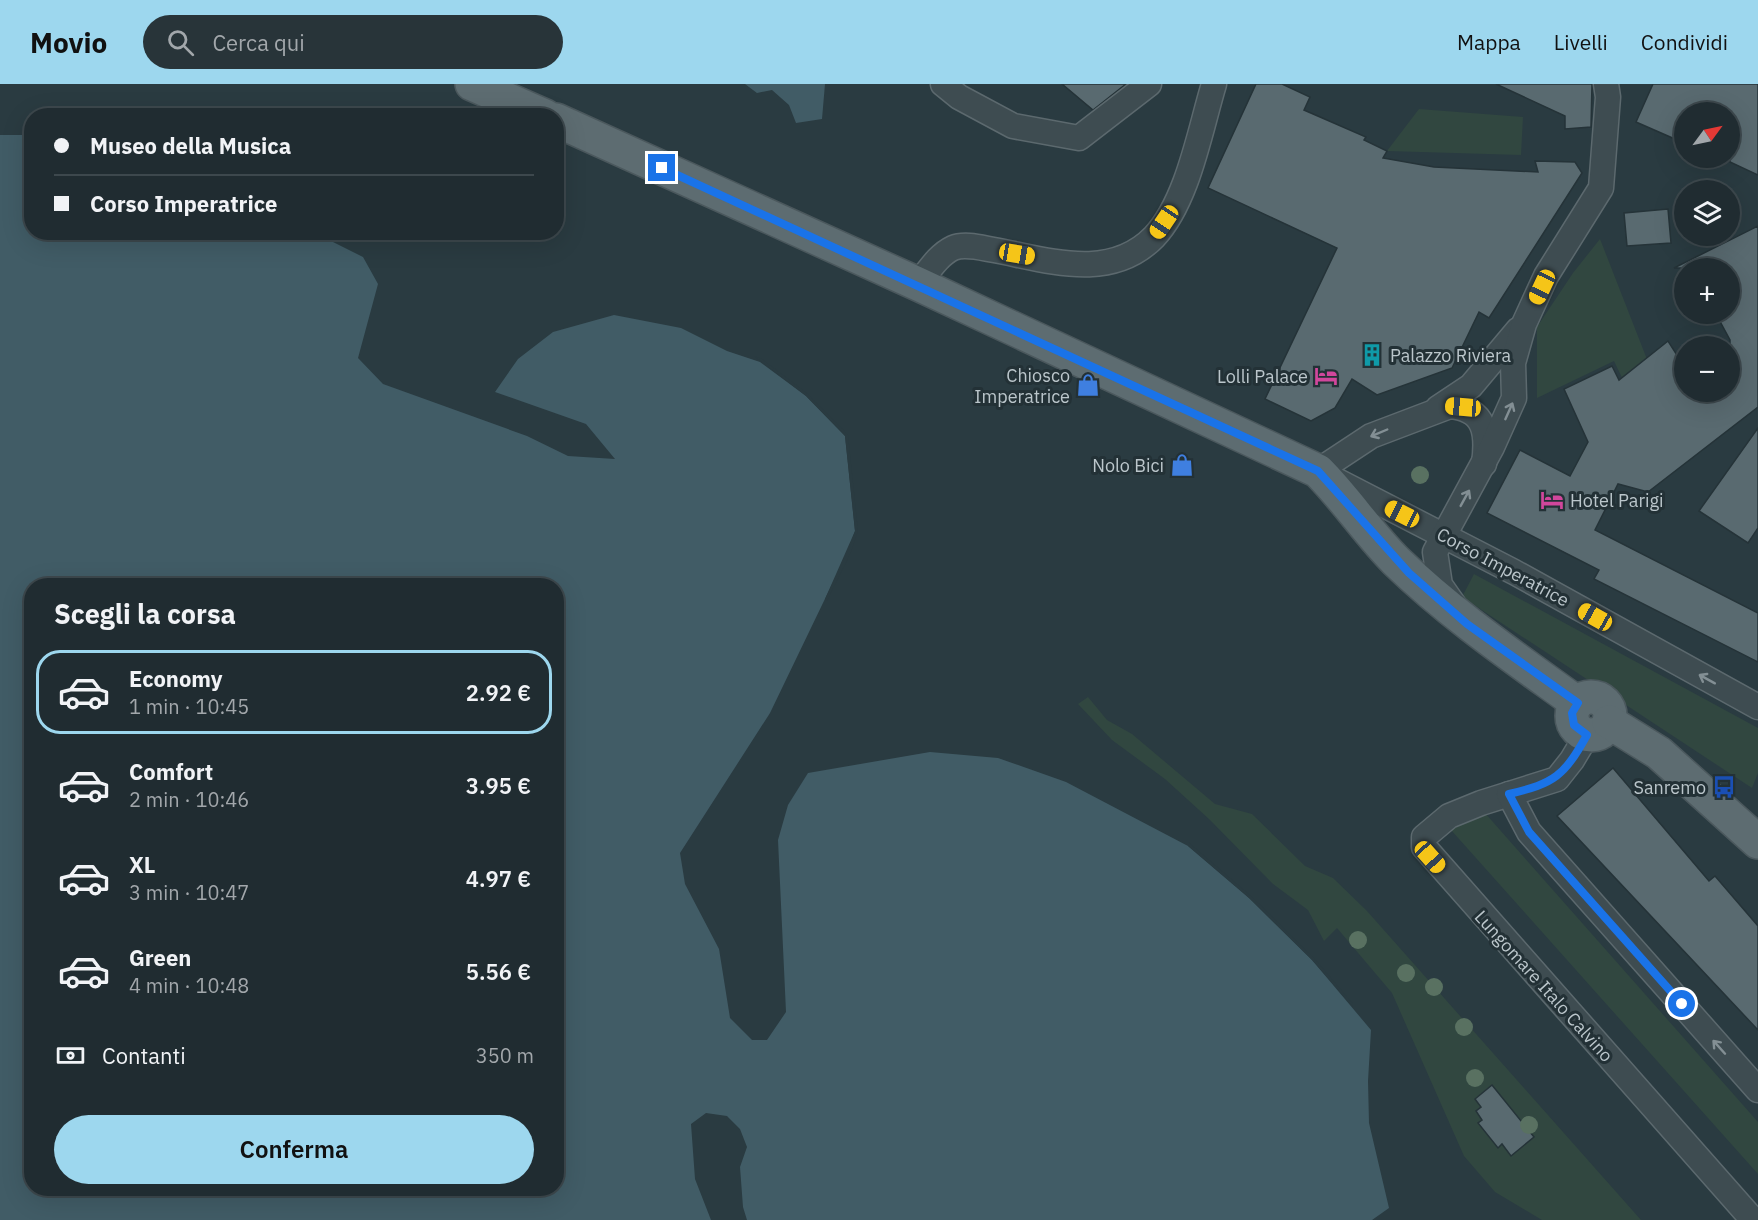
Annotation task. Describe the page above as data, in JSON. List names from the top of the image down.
{
  "streets": {
    "main road": ["Corso Imperatrice"],
    "street": ["Lungomare Italo Calvino"]
  },
  "places": {
    "building": ["Palazzo Riviera"],
    "hotel": ["Lolli Palace", "Hotel Parigi"],
    "shop": ["Chiosco Imperatrice", "Nolo Bici"],
    "bus stop": ["Sanremo"]
  },
  "north": "top right",
  "page": {
    "header": "Movio",
    "search": "Cerca qui",
    "nav": ["Mappa", "Livelli", "Condividi"],
    "map_buttons": ["+", "−"],
    "banner": ["Museo della Musica", "Corso Imperatrice"],
    "heading": "Scegli la corsa",
    "list": [
      {
        "name": "Economy",
        "note": "1 min · 10:45",
        "value": "2.92 €"
      },
      {
        "name": "Comfort",
        "note": "2 min · 10:46",
        "value": "3.95 €"
      },
      {
        "name": "XL",
        "note": "3 min · 10:47",
        "value": "4.97 €"
      },
      {
        "name": "Green",
        "note": "4 min · 10:48",
        "value": "5.56 €"
      }
    ],
    "pay": ["Contanti", "350 m"],
    "buttons": "Conferma"
  }
}
